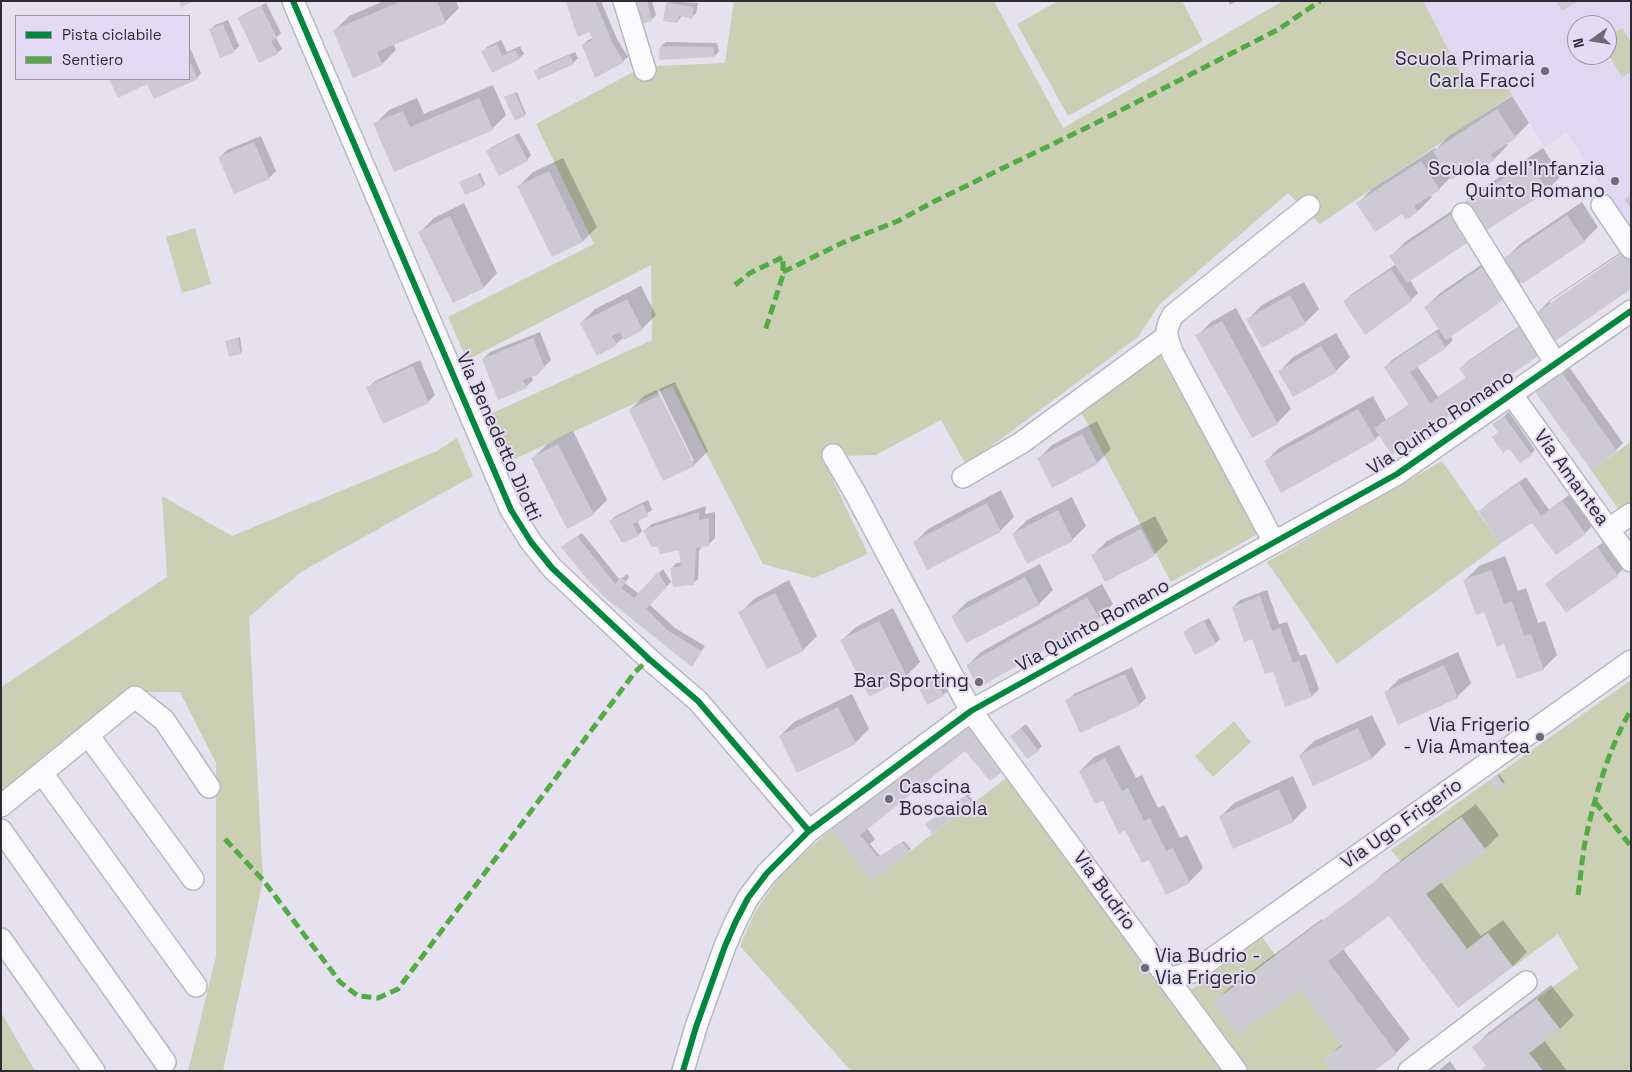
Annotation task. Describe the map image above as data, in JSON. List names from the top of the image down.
{
  "streets": {
    "street": [
      "Via Quinto Romano",
      "Via Benedetto Diotti",
      "Via Amantea",
      "Via Ugo Frigerio",
      "Via Budrio"
    ]
  },
  "crossings": [
    ["Via Quinto Romano", "Via Benedetto Diotti"],
    ["Via Quinto Romano", "Via Amantea"],
    ["Via Quinto Romano", "Via Budrio"],
    ["Via Ugo Frigerio", "Via Budrio"]
  ],
  "places": [
    "Scuola Primaria Carla Fracci",
    "Scuola dell'Infanzia Quinto Romano",
    "Bar Sporting",
    "Via Frigerio - Via Amantea",
    "Cascina Boscaiola",
    "Via Budrio - Via Frigerio"
  ],
  "legend": ["Pista ciclabile", "Sentiero"],
  "north": "left"
}
